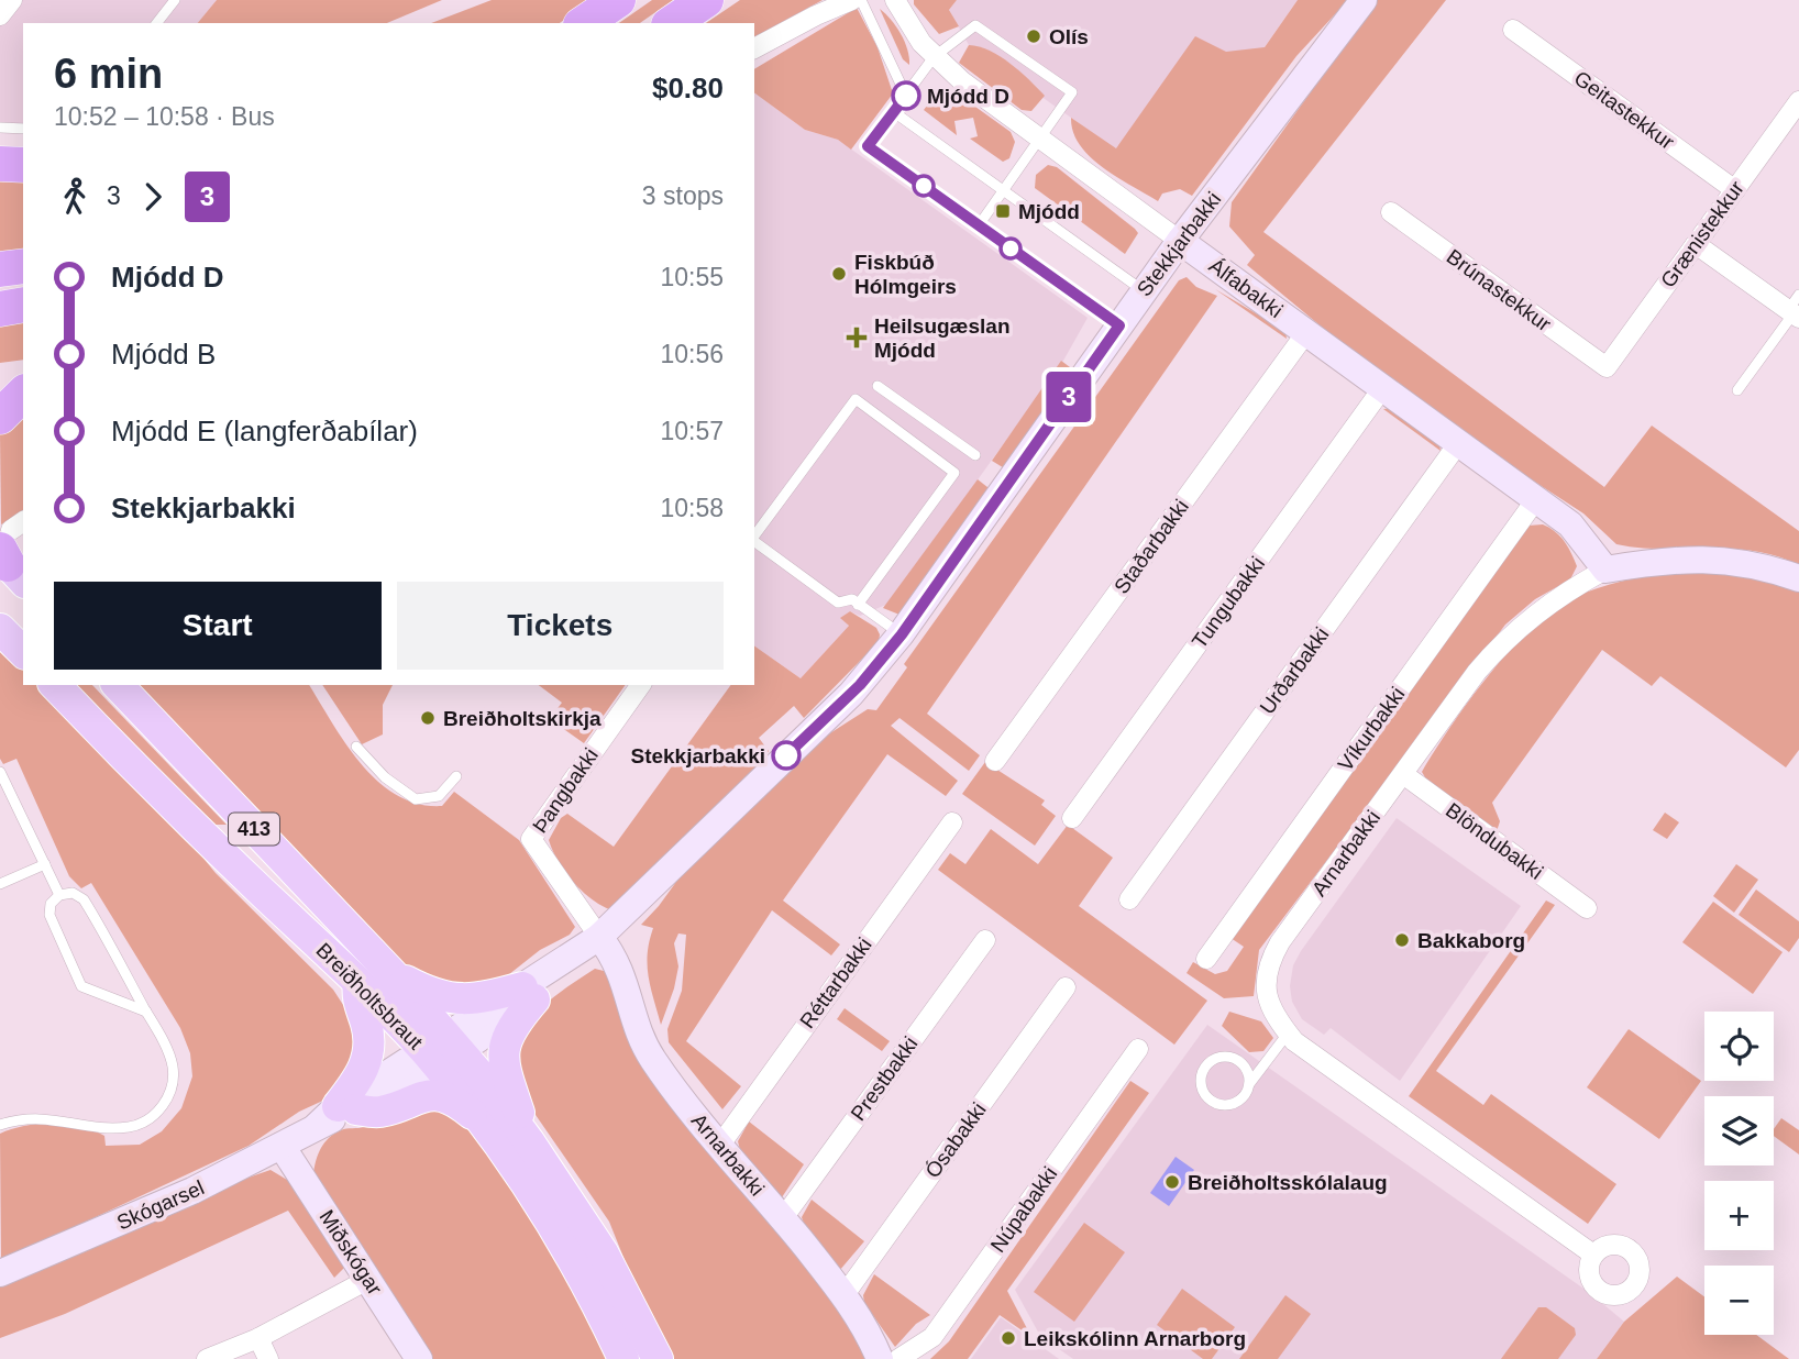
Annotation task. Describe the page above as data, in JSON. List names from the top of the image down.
{
  "streets": {
    "main road": ["413", "Breiðholtsbraut"],
    "street": [
      "Geitastekkur",
      "Grænistekkur",
      "Stekkjarbakki",
      "Álfabakki",
      "Brúnastekkur",
      "Staðarbakki",
      "Tungubakki",
      "Urðarbakki",
      "Víkurbakki",
      "Þangbakki",
      "Blöndubakki",
      "Arnarbakki",
      "Réttarbakki",
      "Prestbakki",
      "Ósabakki",
      "Skógarsel",
      "Núpabakki",
      "Miðskógar"
    ]
  },
  "crossings": [
    ["Geitastekkur", "Grænistekkur"],
    ["Grænistekkur", "Brúnastekkur"],
    ["Stekkjarbakki", "Álfabakki"],
    ["Stekkjarbakki", "Þangbakki"],
    ["Stekkjarbakki", "Arnarbakki"],
    ["Stekkjarbakki", "Breiðholtsbraut"],
    ["Stekkjarbakki", "Skógarsel"],
    ["Álfabakki", "Staðarbakki"],
    ["Álfabakki", "Tungubakki"],
    ["Álfabakki", "Urðarbakki"],
    ["Álfabakki", "Víkurbakki"],
    ["Álfabakki", "Arnarbakki"],
    ["Þangbakki", "Arnarbakki"],
    ["Blöndubakki", "Arnarbakki"],
    ["Arnarbakki", "Réttarbakki"],
    ["Arnarbakki", "Prestbakki"],
    ["Arnarbakki", "Ósabakki"],
    ["Breiðholtsbraut", "Skógarsel"],
    ["Skógarsel", "Miðskógar"]
  ],
  "places": {
    "other": [
      "Olís",
      "Mjódd D",
      "Fiskbúð Hólmgeirs",
      "Breiðholtskirkja",
      "Stekkjarbakki",
      "Bakkaborg",
      "Breiðholtsskólalaug",
      "Leikskólinn Arnarborg"
    ],
    "transit": ["Mjódd"],
    "health": ["Heilsugæslan Mjódd"]
  },
  "lines": ["bus line 3"],
  "page": {
    "on_map": "3",
    "heading": ["6 min", "10:52 – 10:58 · Bus", "$0.80"],
    "legs": ["3", "3", "3 stops"],
    "list": [
      {
        "name": "Mjódd D",
        "value": "10:55"
      },
      {
        "name": "Mjódd B",
        "value": "10:56"
      },
      {
        "name": "Mjódd E (langferðabílar)",
        "value": "10:57"
      },
      {
        "name": "Stekkjarbakki",
        "value": "10:58"
      }
    ],
    "buttons": ["Start", "Tickets"],
    "map_buttons": ["+", "−"]
  }
}
